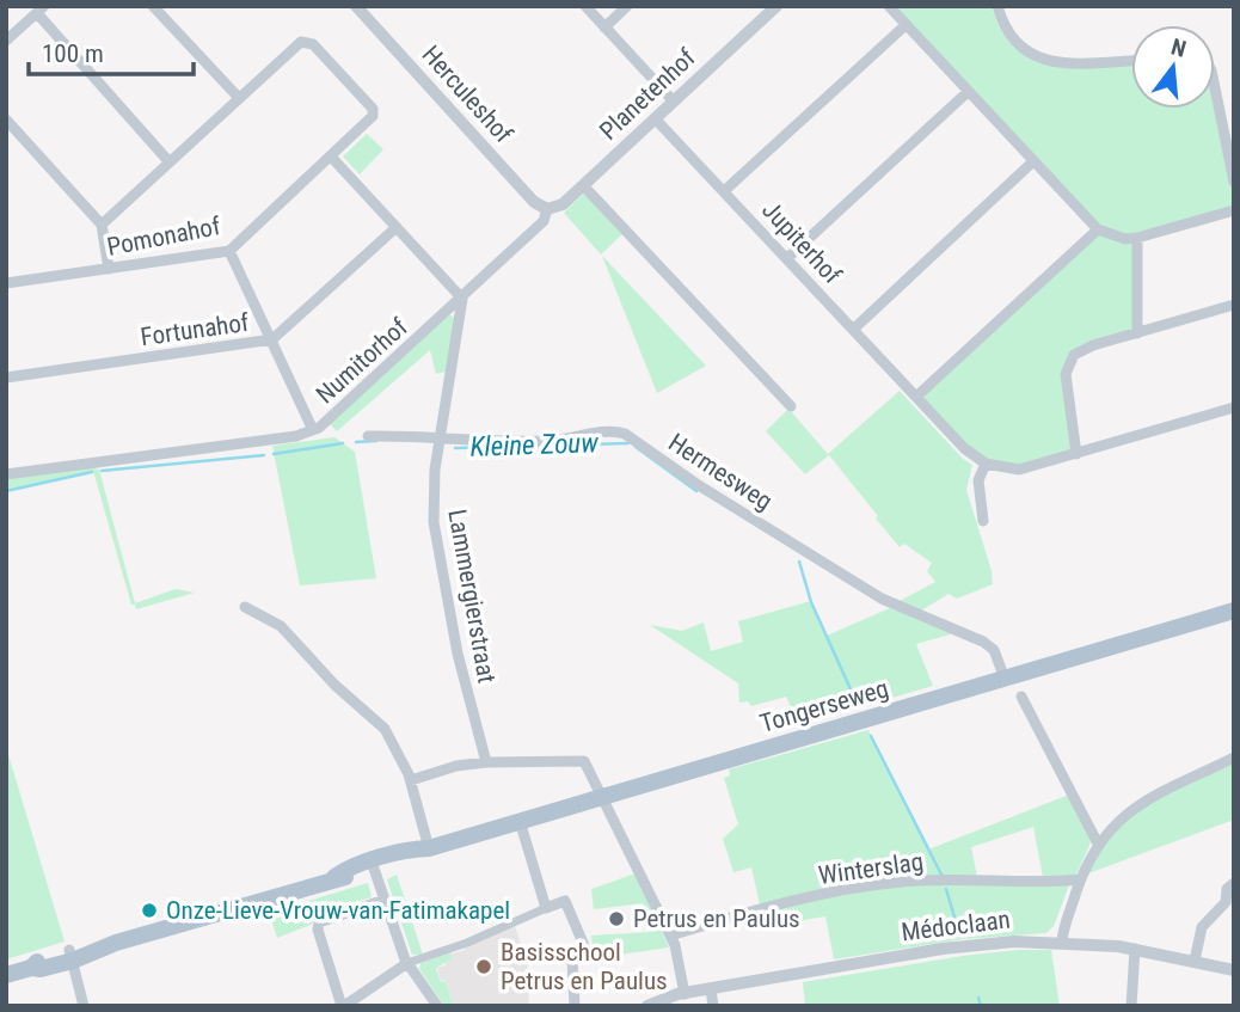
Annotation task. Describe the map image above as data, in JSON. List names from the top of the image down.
{
  "streets": {
    "main road": ["Tongerseweg"],
    "street": [
      "Herculeshof",
      "Planetenhof",
      "Pomonahof",
      "Jupiterhof",
      "Fortunahof",
      "Numitorhof",
      "Hermesweg",
      "Lammergierstraat",
      "Winterslag",
      "Médoclaan"
    ]
  },
  "crossings": [
    ["Herculeshof", "Planetenhof"],
    ["Herculeshof", "Numitorhof"],
    ["Planetenhof", "Jupiterhof"],
    ["Planetenhof", "Numitorhof"],
    ["Numitorhof", "Lammergierstraat"],
    ["Hermesweg", "Lammergierstraat"],
    ["Hermesweg", "Tongerseweg"]
  ],
  "water": ["Kleine Zouw"],
  "places": ["Onze-Lieve-Vrouw-van-Fatimakapel", "Petrus en Paulus", "Basisschool Petrus en Paulus"],
  "scale_bar": "100 m",
  "north": "top"
}
